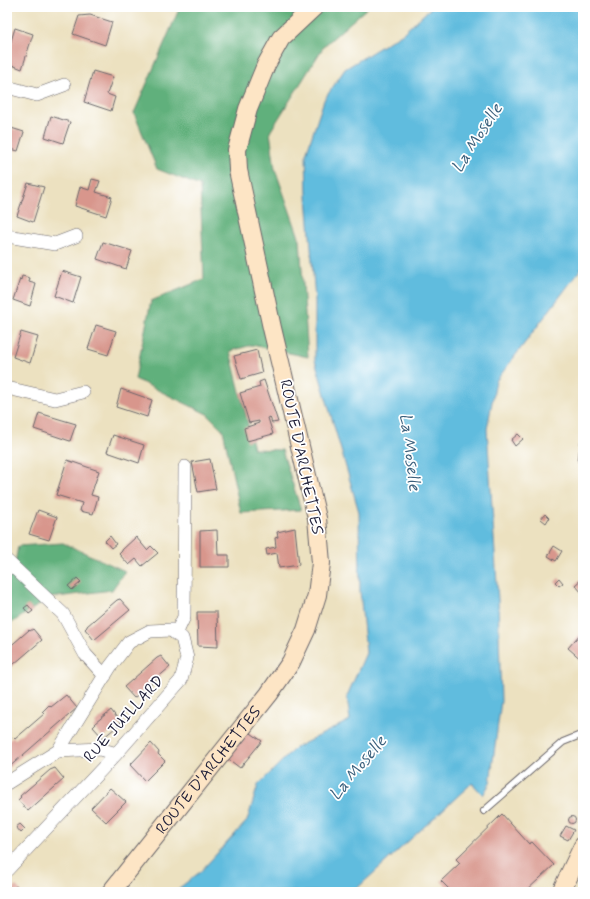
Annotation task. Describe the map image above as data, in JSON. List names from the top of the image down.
{
  "streets": {
    "street": ["ROUTE D'ARCHETTES", "RUE JUILLARD"]
  },
  "water": ["La Moselle"]
}
